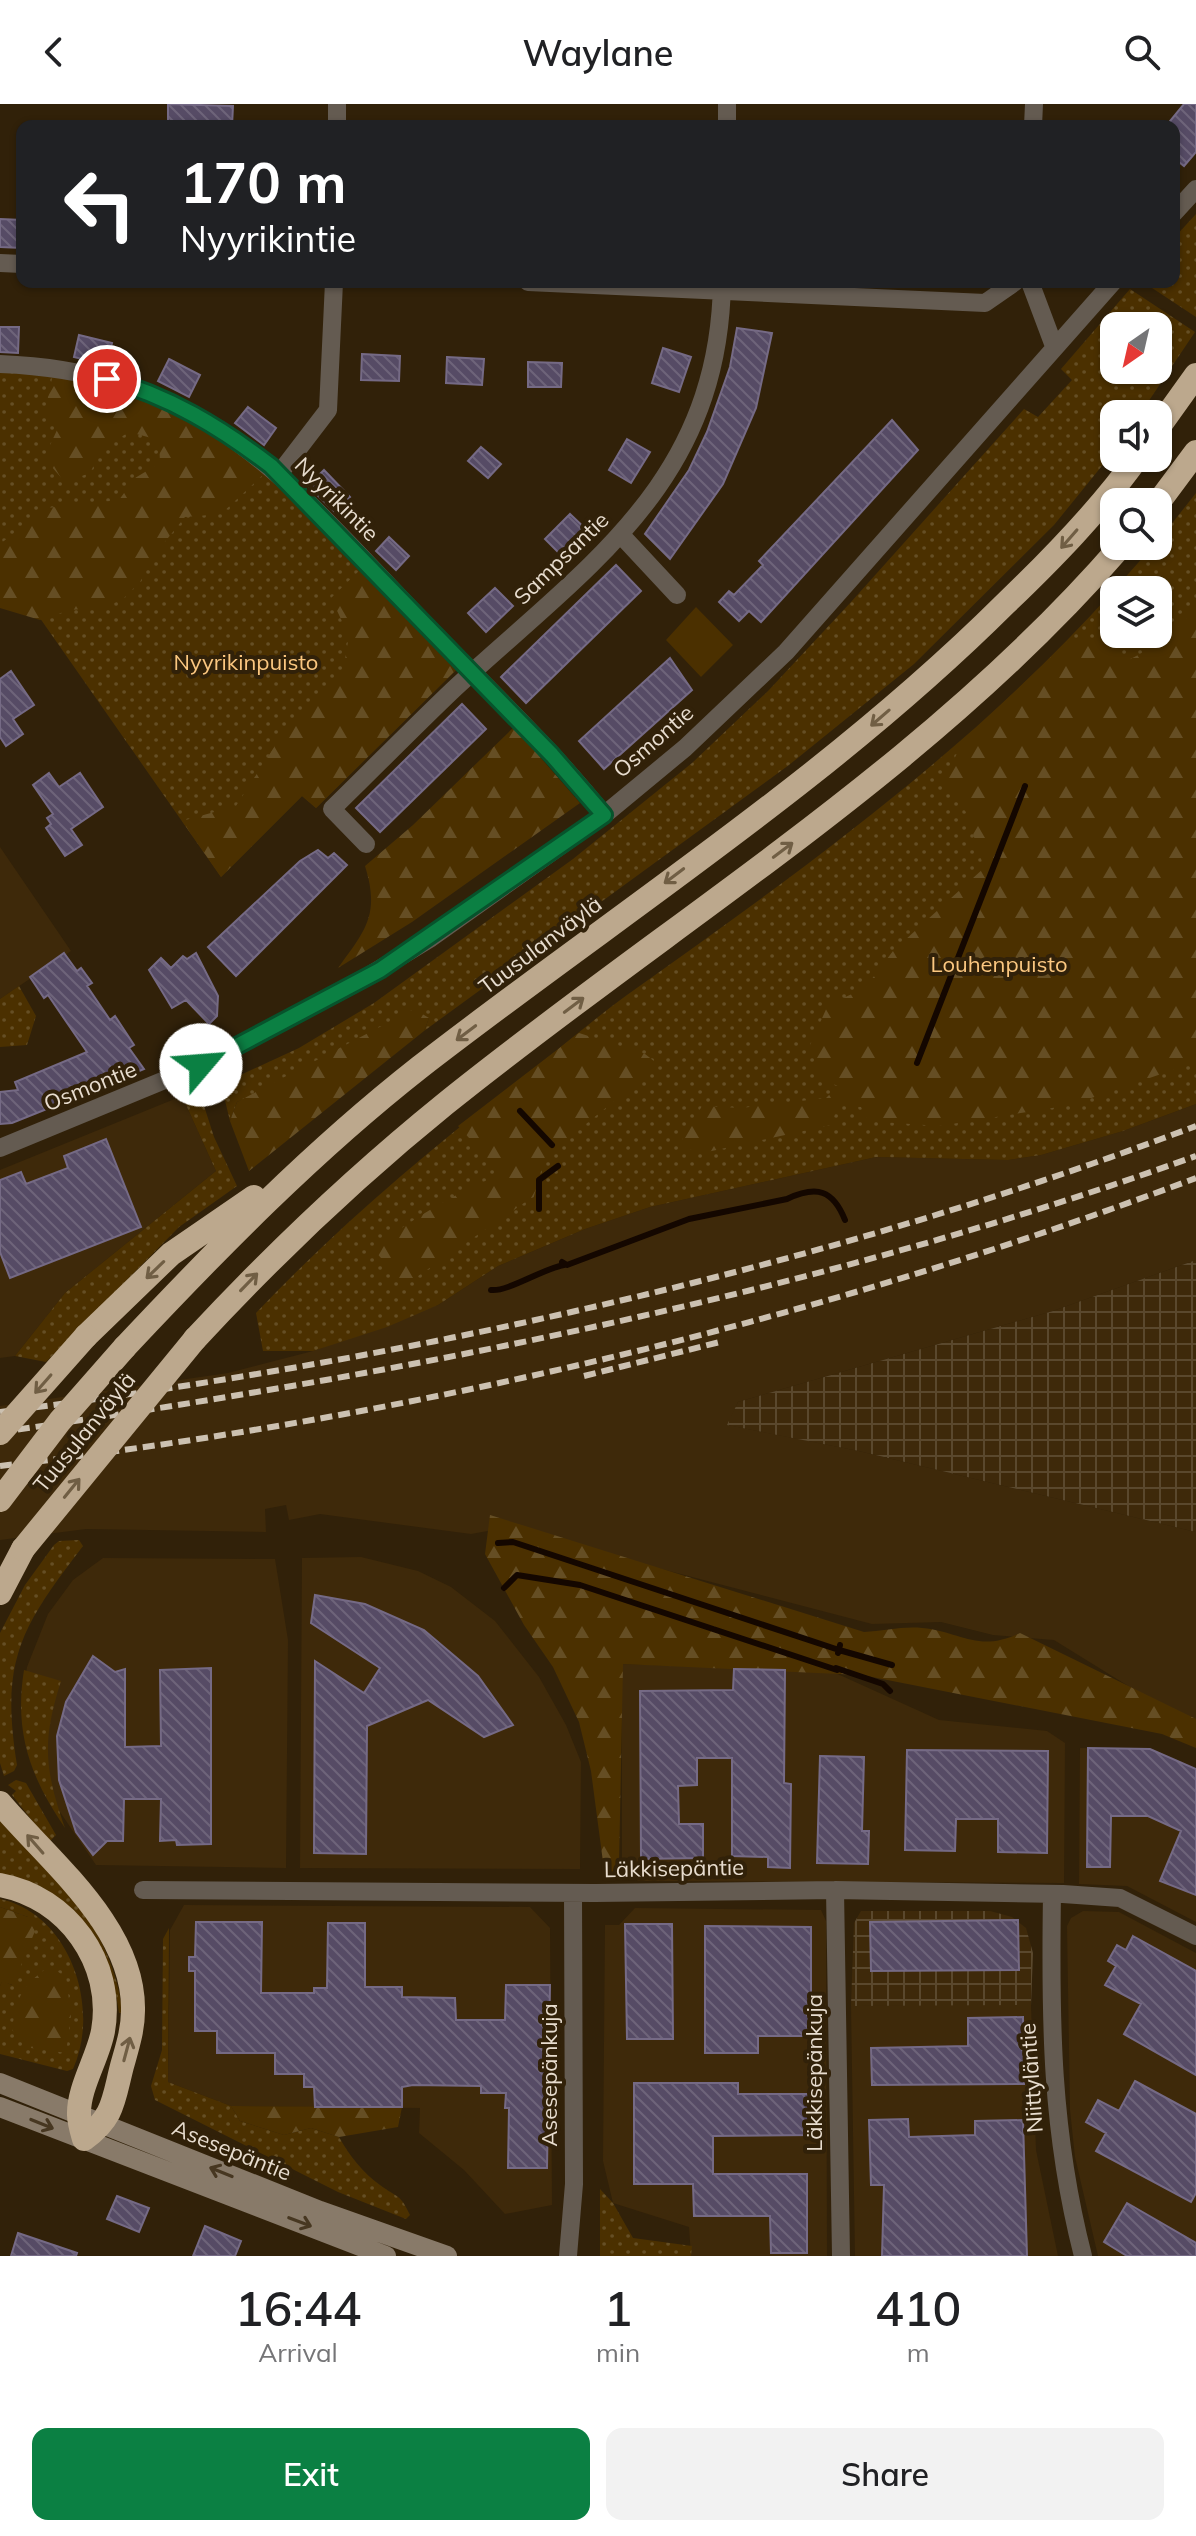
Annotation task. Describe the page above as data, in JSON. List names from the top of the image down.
{
  "streets": {
    "highway": ["Tuusulanväylä"],
    "main road": ["Asesepäntie"],
    "street": [
      "Nyyrikintie",
      "Sampsantie",
      "Osmontie",
      "Läkkisepäntie",
      "Läkkisepänkuja",
      "Asesepänkuja",
      "Niittyläntie"
    ]
  },
  "crossings": [
    ["Nyyrikintie", "Sampsantie"],
    ["Nyyrikintie", "Osmontie"],
    ["Läkkisepäntie", "Läkkisepänkuja"],
    ["Läkkisepäntie", "Asesepänkuja"],
    ["Läkkisepäntie", "Niittyläntie"]
  ],
  "parks": ["Nyyrikinpuisto", "Louhenpuisto"],
  "north": "bottom left",
  "page": {
    "header": "Waylane",
    "turn": ["170 m", "Nyyrikintie"],
    "eta": [
      "16:44",
      "Arrival",
      "1",
      "min",
      "410",
      "m"
    ],
    "buttons": ["Exit", "Share"]
  }
}
